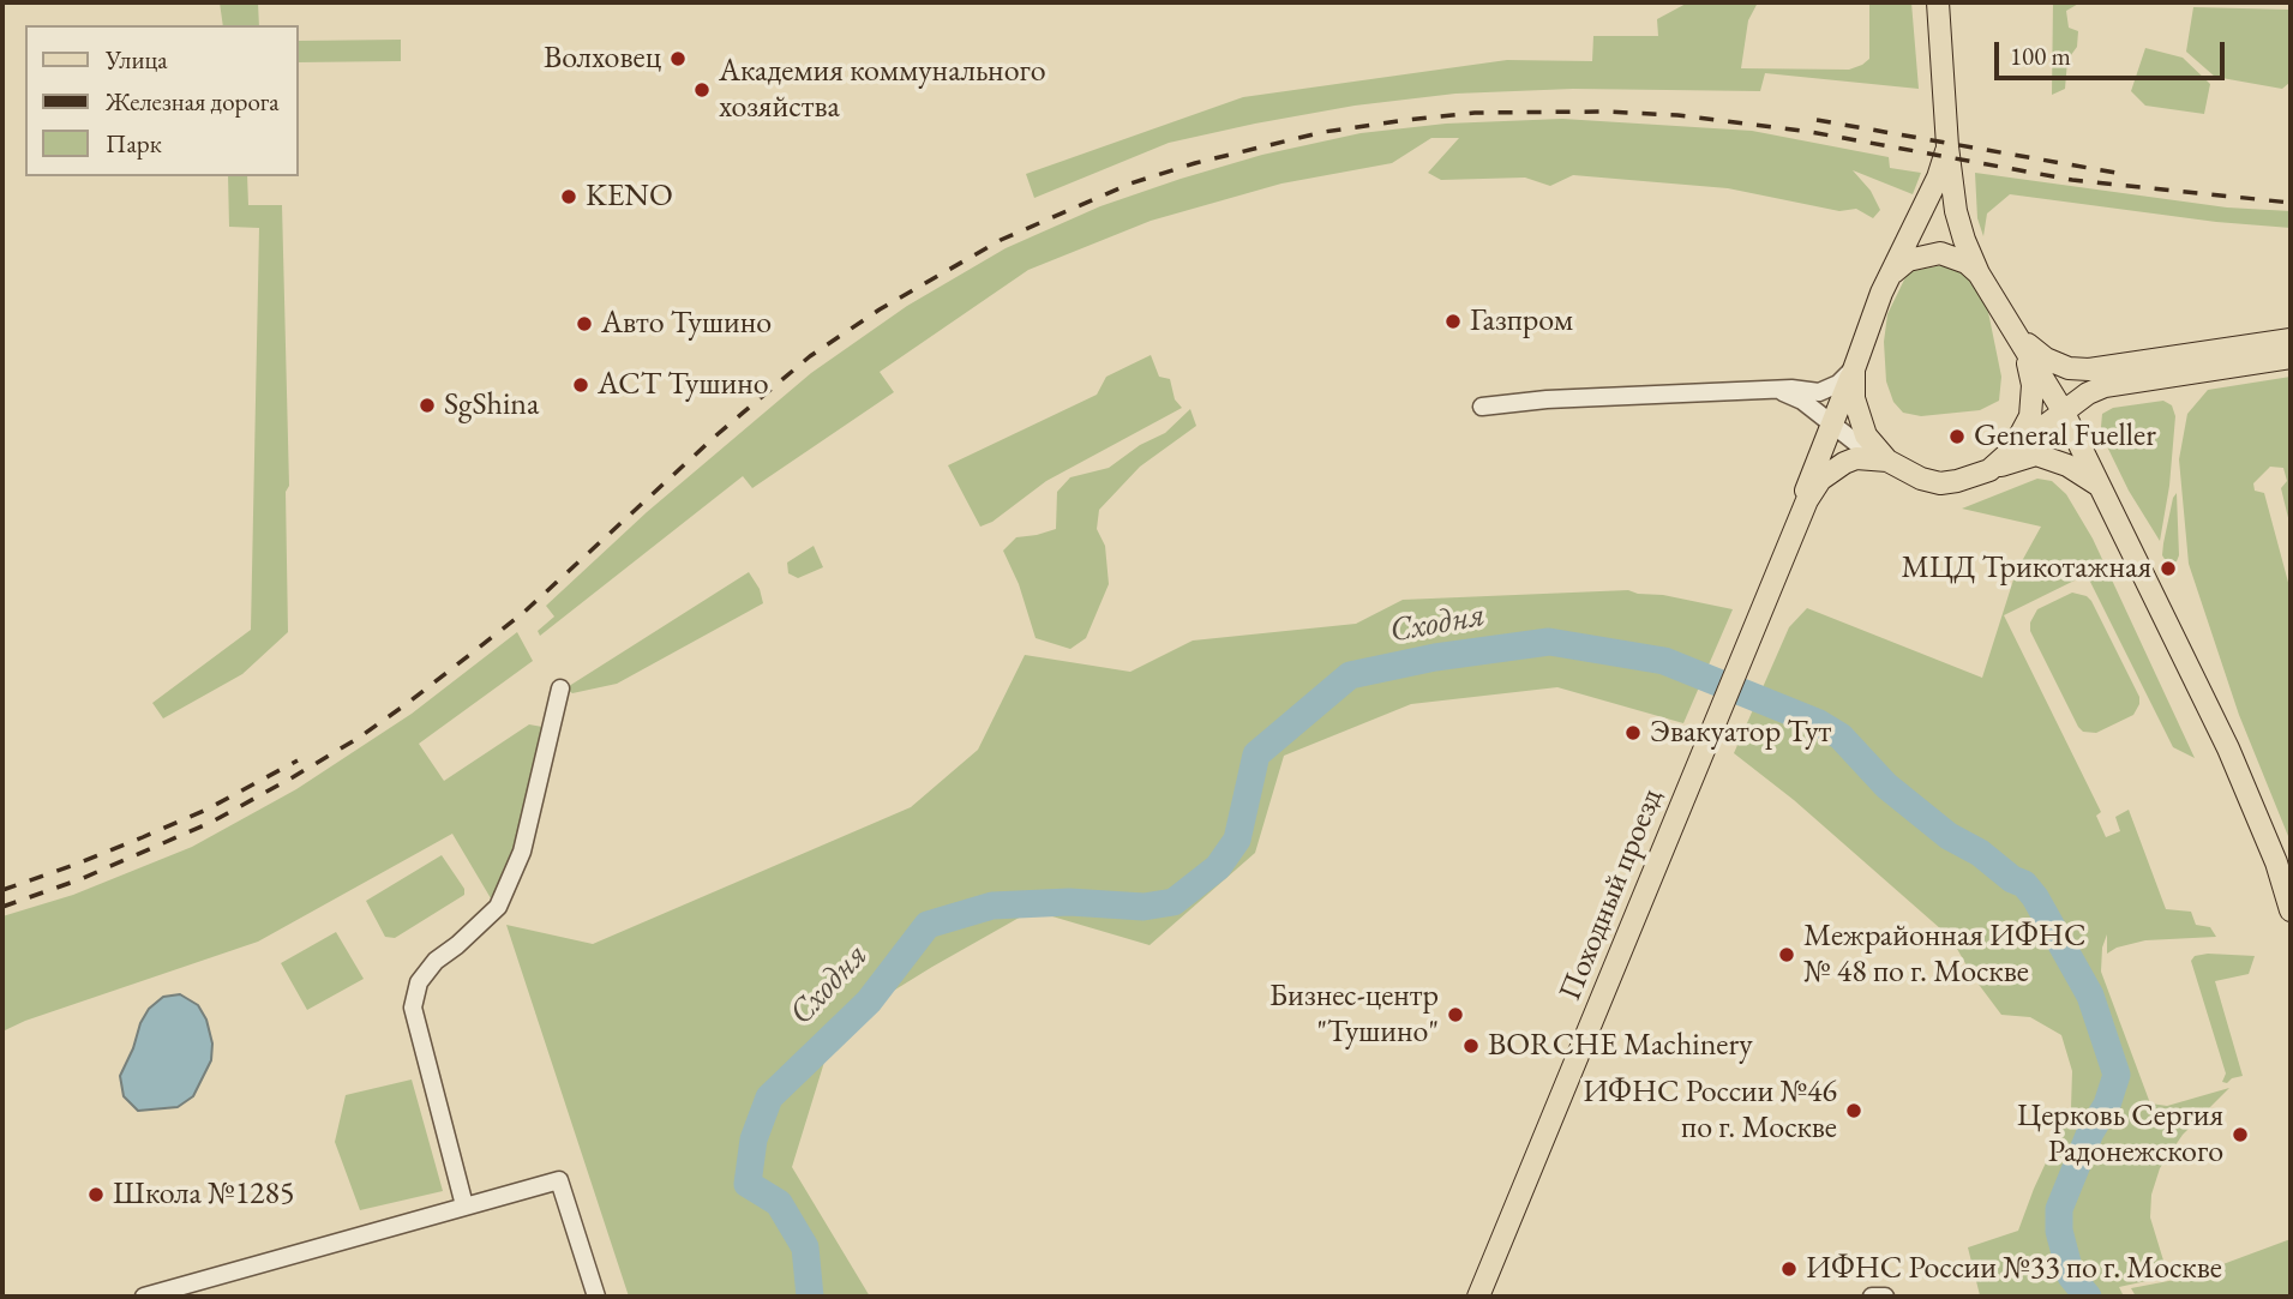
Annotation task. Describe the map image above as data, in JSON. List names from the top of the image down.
{
  "streets": {
    "main road": ["Походный проезд"]
  },
  "water": ["Сходня"],
  "places": [
    "Волховец",
    "Академия коммунального хозяйства",
    "KENO",
    "Газпром",
    "Авто Тушино",
    "АСТ Тушино",
    "SgShina",
    "General Fueller",
    "МЦД Трикотажная",
    "Эвакуатор Тут",
    "Межрайонная ИФНС № 48 по г. Москве",
    "Бизнес-центр \"Тушино\"",
    "BORCHE Machinery",
    "ИФНС России №46 по г. Москве",
    "Церковь Сергия Радонежского",
    "Школа №1285",
    "ИФНС России №33 по г. Москве"
  ],
  "legend": ["Улица", "Железная дорога", "Парк"],
  "scale_bar": "100 m"
}
